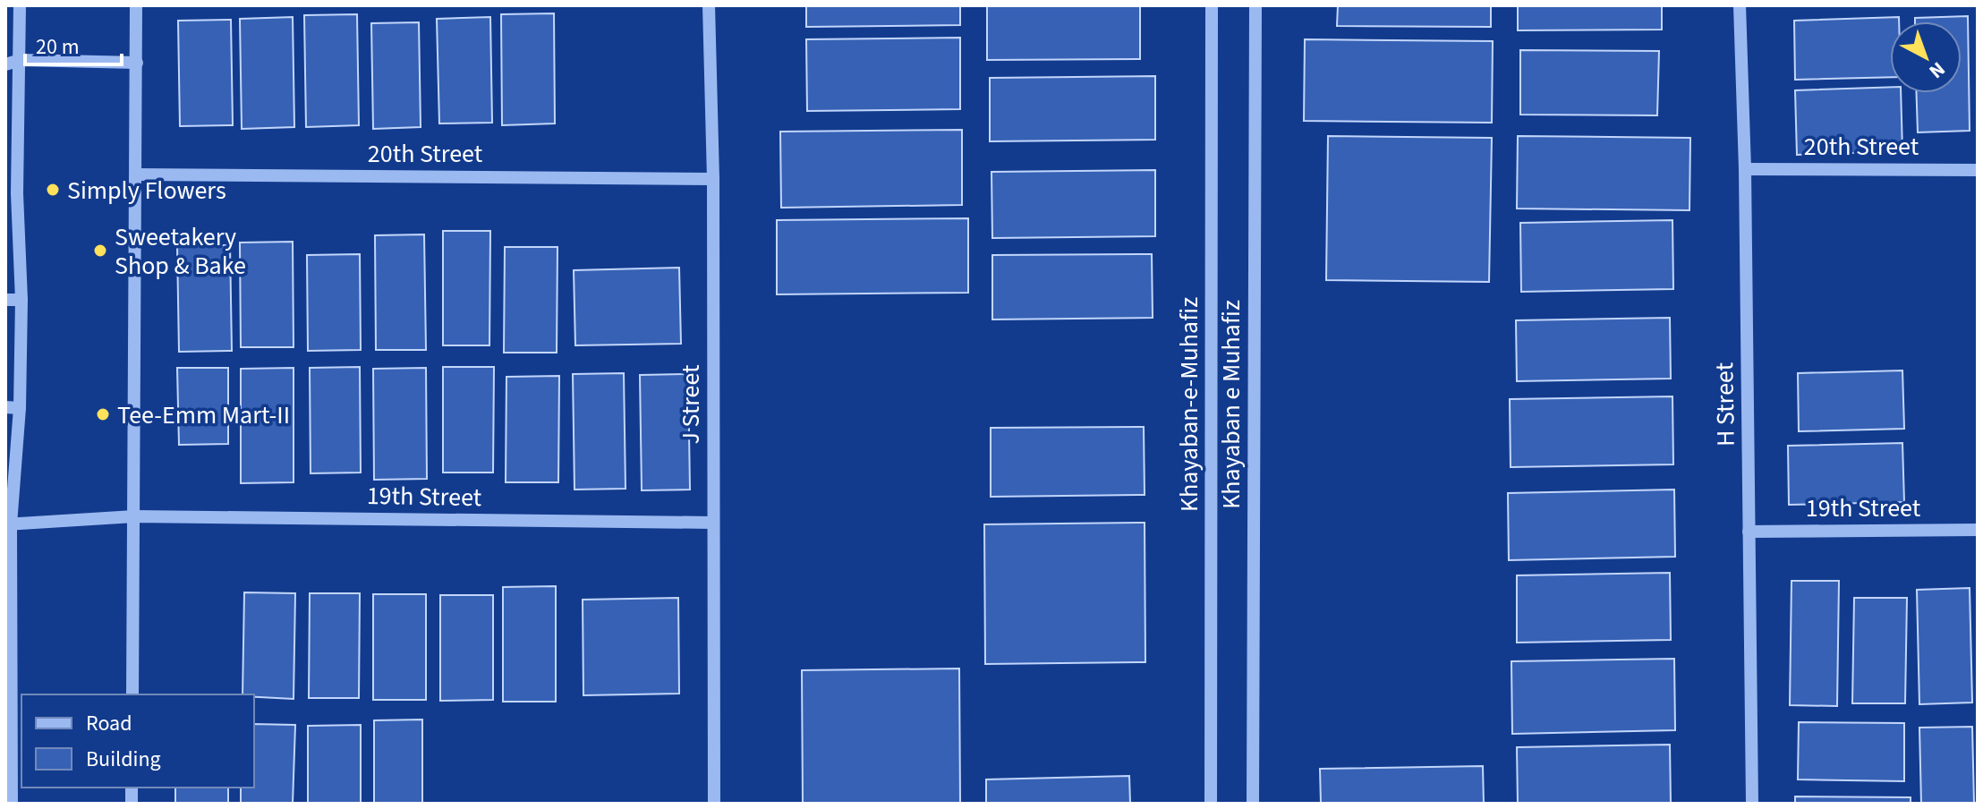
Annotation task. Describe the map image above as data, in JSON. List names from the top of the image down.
{
  "streets": {
    "street": [
      "20th Street",
      "J Street",
      "Khayaban-e-Muhafiz",
      "Khayaban e Muhafiz",
      "H Street",
      "19th Street"
    ]
  },
  "crossings": [
    ["20th Street", "J Street"],
    ["20th Street", "H Street"],
    ["J Street", "19th Street"],
    ["H Street", "19th Street"]
  ],
  "places": ["Simply Flowers", "Sweetakery Shop & Bake", "Tee-Emm Mart-II"],
  "legend": ["Road", "Building"],
  "scale_bar": "20 m",
  "north": "bottom right"
}
